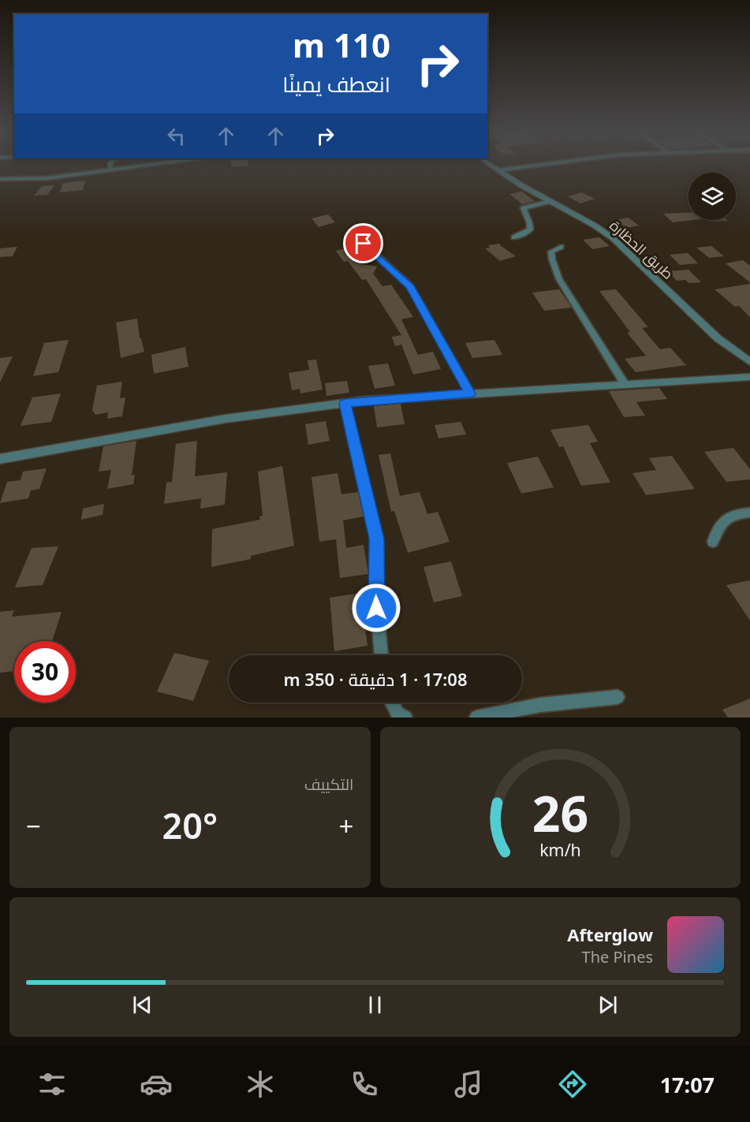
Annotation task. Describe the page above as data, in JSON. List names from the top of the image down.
{
  "streets": {
    "street": ["طريق الحظارة"]
  },
  "page": {
    "turn": ["110 m", "انعطف يمينًا"],
    "limit": "30",
    "trip": "17:08 · 1 دقيقة · 350 m",
    "tile": "التكييف",
    "heat": ["−", "20°", "+"],
    "song": ["Afterglow", "The Pines"],
    "tabs": "17:07",
    "gauge": ["26", "km/h"]
  }
}
